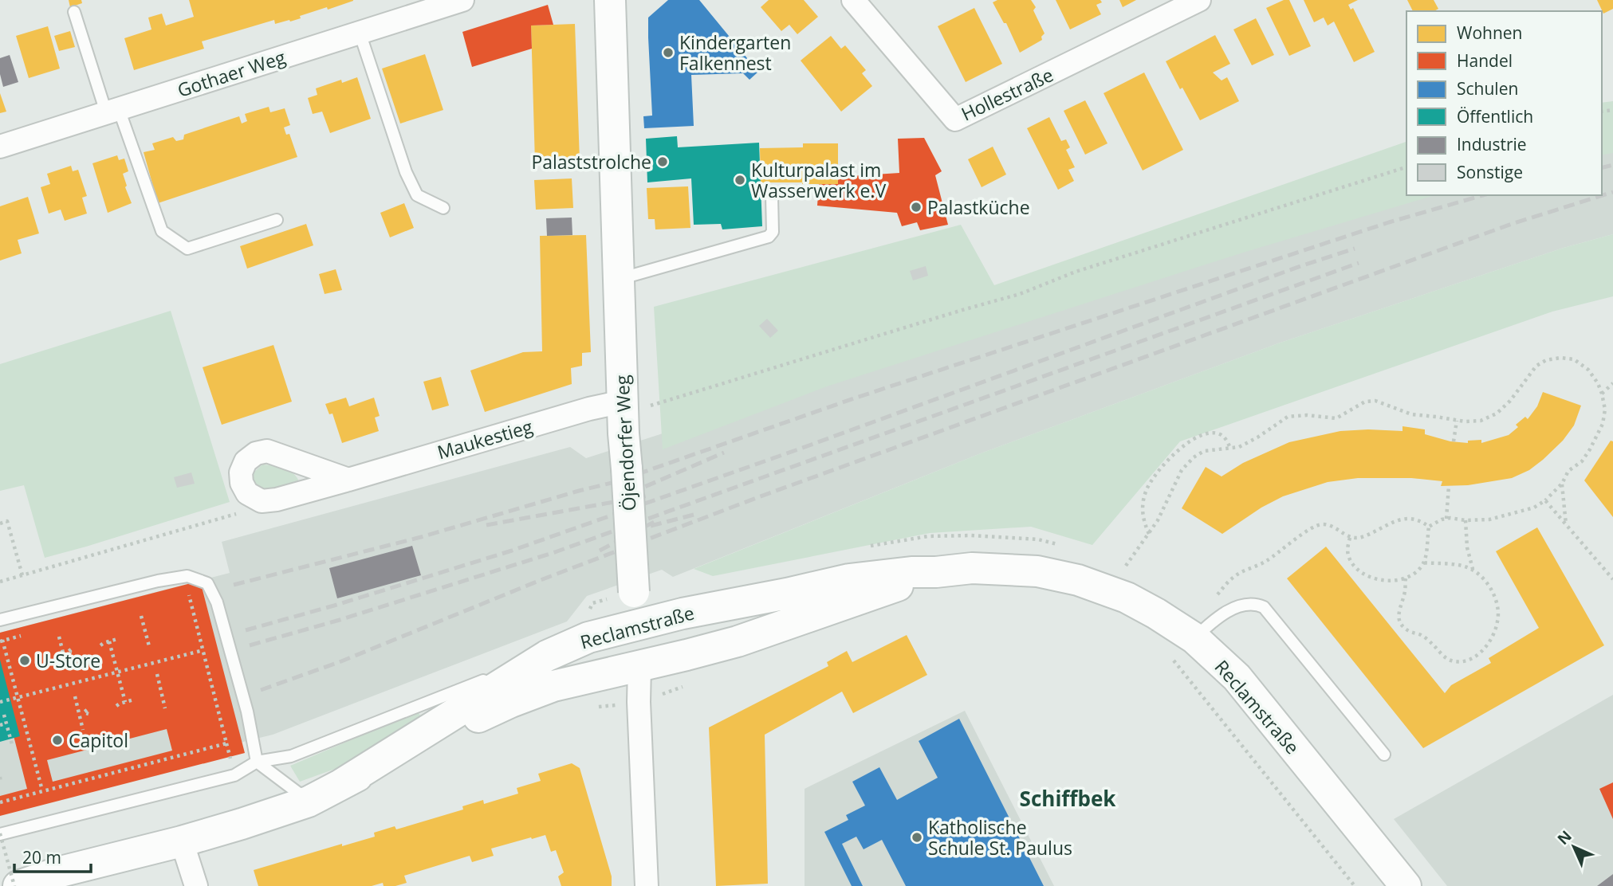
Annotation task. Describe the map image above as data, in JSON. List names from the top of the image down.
{
  "streets": {
    "street": [
      "Gothaer Weg",
      "Hollestraße",
      "Maukestieg",
      "Öjendorfer Weg",
      "Reclamstraße"
    ]
  },
  "crossings": [
    ["Maukestieg", "Öjendorfer Weg"],
    ["Öjendorfer Weg", "Reclamstraße"]
  ],
  "districts": ["Schiffbek"],
  "places": [
    "Kindergarten Falkennest",
    "Palaststrolche",
    "Kulturpalast im Wasserwerk e.V",
    "Palastküche",
    "U-Store",
    "Capitol",
    "Katholische Schule St. Paulus"
  ],
  "legend": [
    "Wohnen",
    "Handel",
    "Schulen",
    "Öffentlich",
    "Industrie",
    "Sonstige"
  ],
  "scale_bar": "20 m",
  "north": "top left"
}
